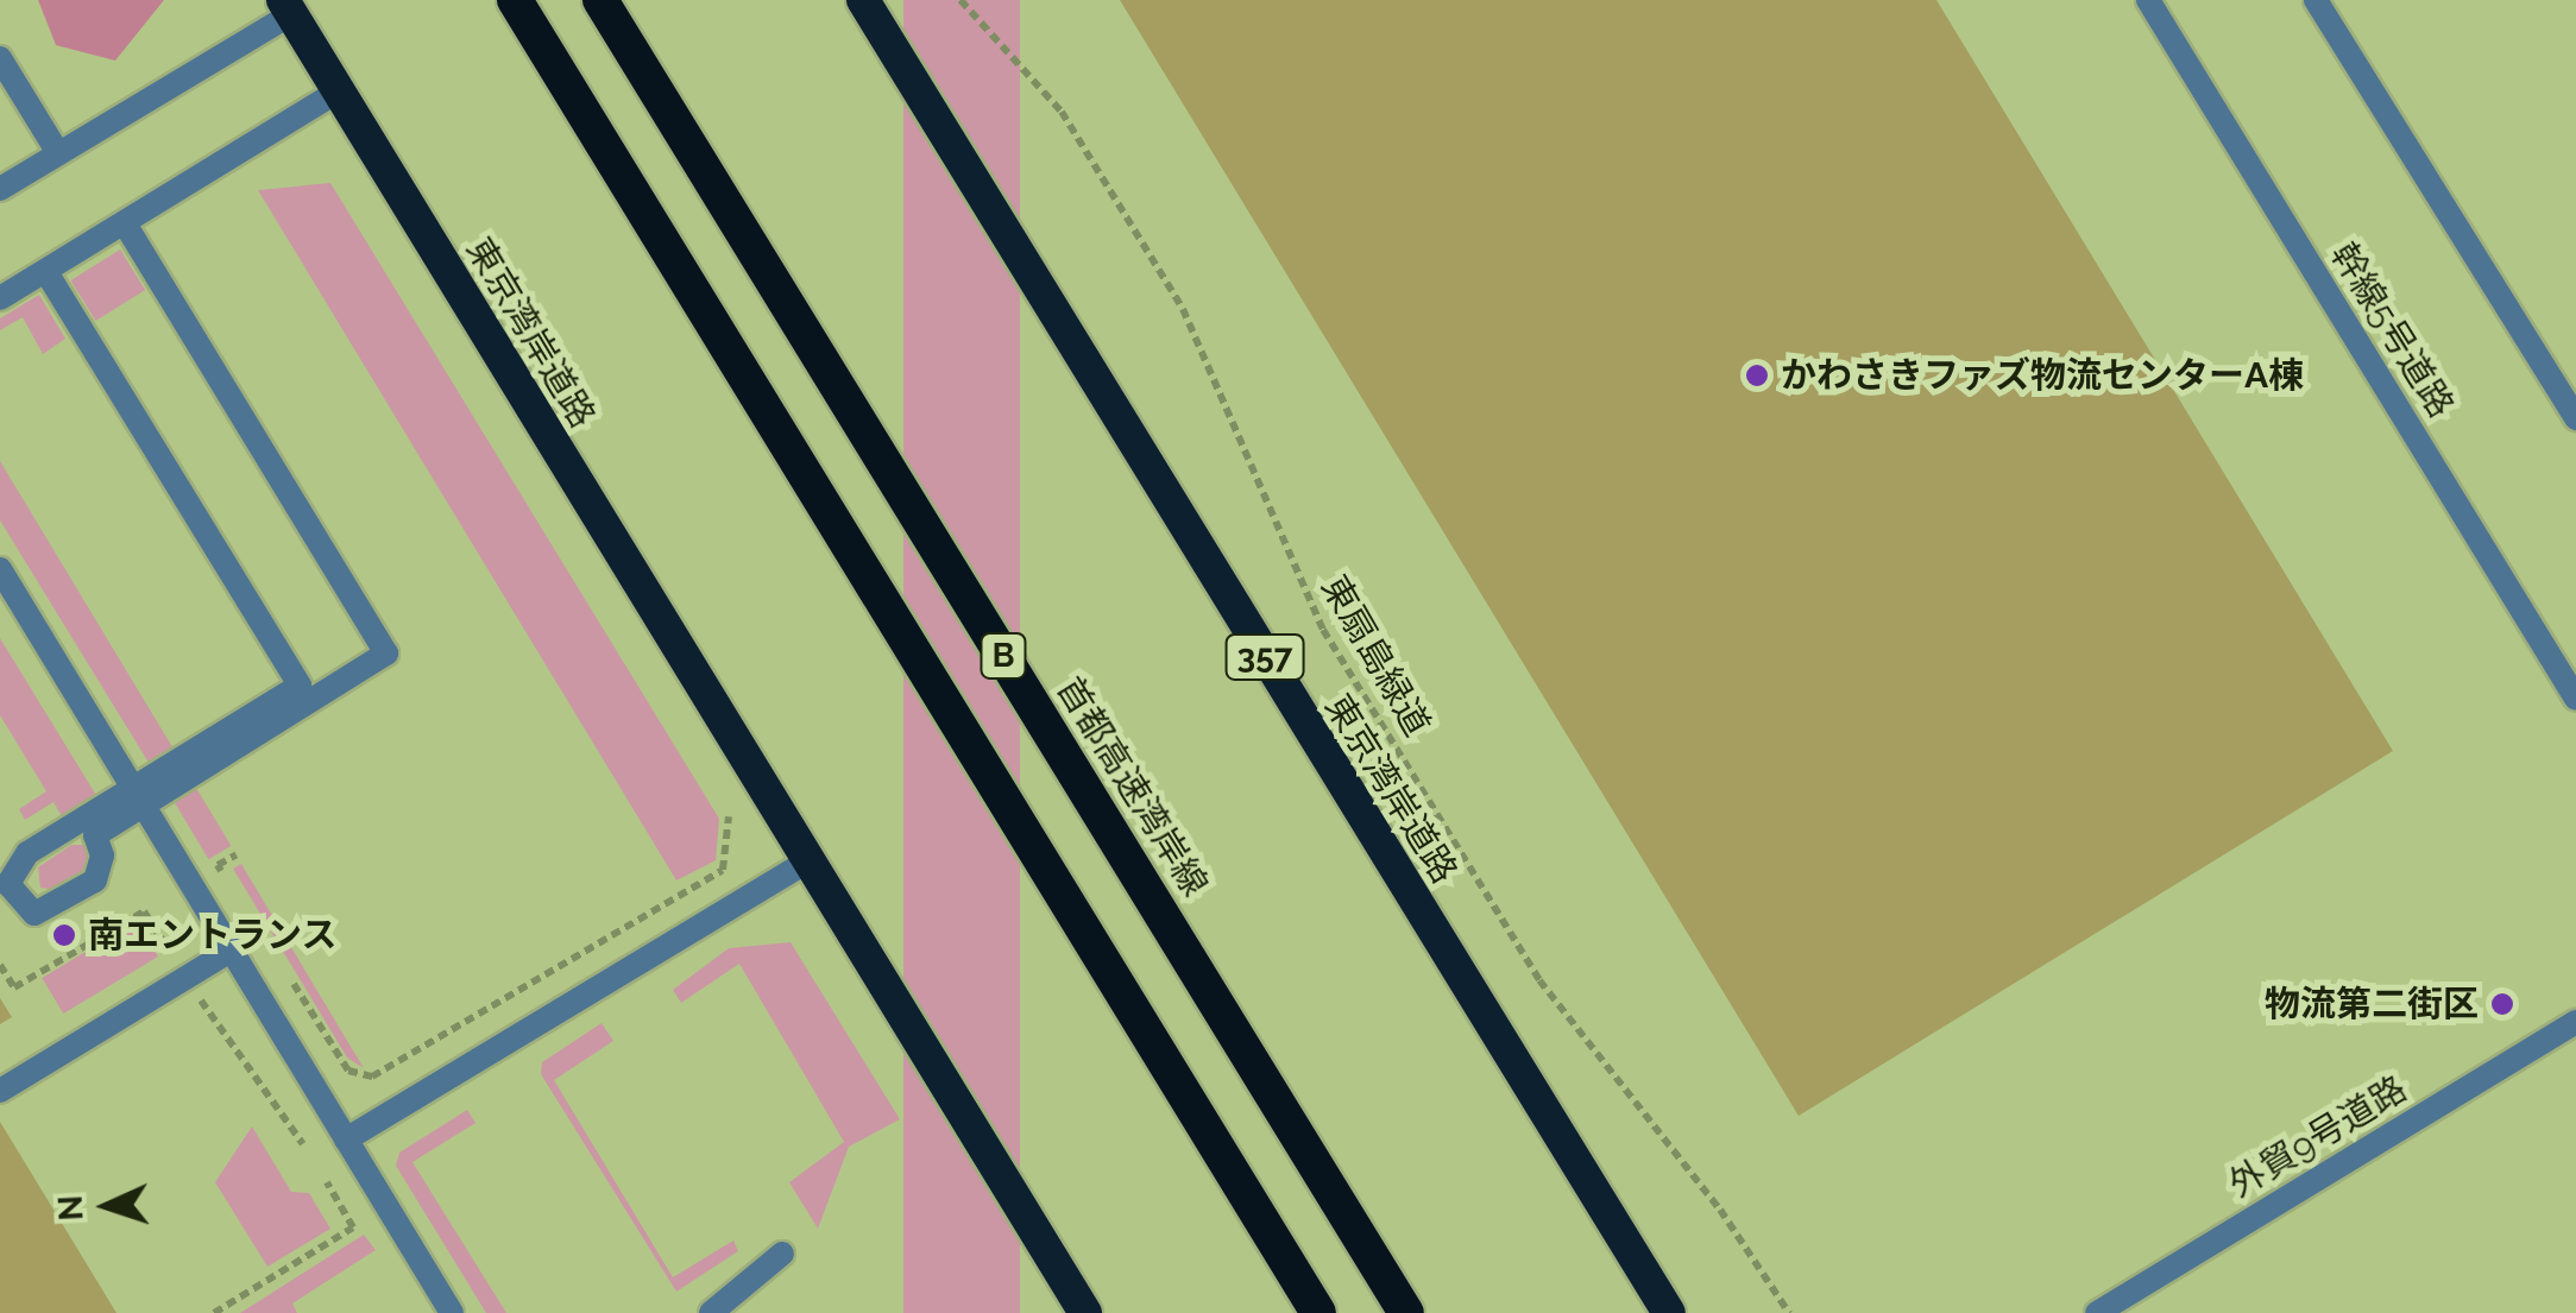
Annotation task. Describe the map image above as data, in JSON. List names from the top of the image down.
{
  "streets": {
    "highway": [
      "東京湾岸道路",
      "B",
      "357",
      "首都高速湾岸線"
    ],
    "street": ["幹線5号道路", "外貿9号道路"],
    "path": ["東扇島緑道"]
  },
  "places": ["かわさきファズ物流センターA棟", "南エントランス", "物流第二街区"],
  "north": "left"
}
